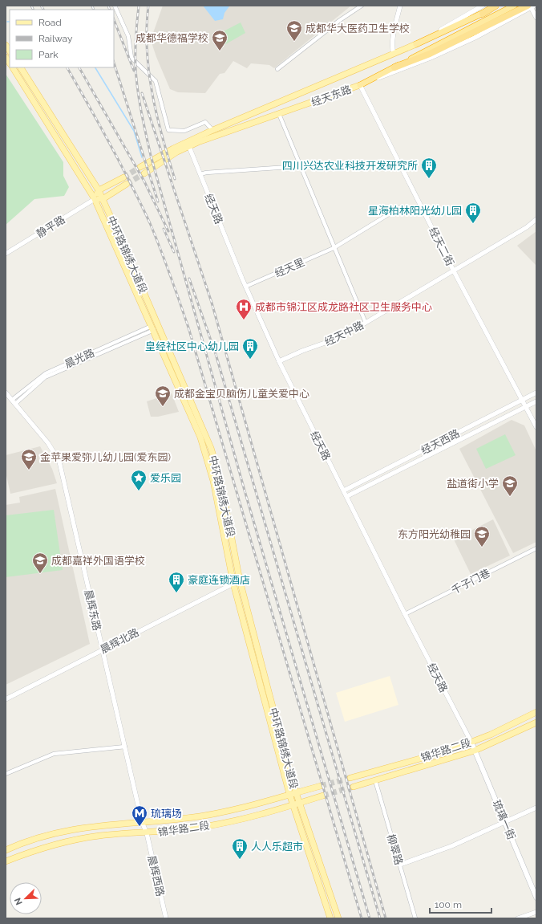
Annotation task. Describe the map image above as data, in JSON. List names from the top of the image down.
{
  "streets": {
    "highway": ["经天东路"],
    "main road": ["中环路锦绣大道段", "锦华路二段", "琉璃一街"],
    "street": [
      "经天路",
      "静平路",
      "经天二街",
      "经天里",
      "经天中路",
      "晨光路",
      "经天西路",
      "千子门巷",
      "晨辉东路",
      "晨辉北路",
      "柳翠路",
      "晨辉西路"
    ]
  },
  "crossings": [
    ["经天东路", "经天路"],
    ["经天东路", "经天二街"],
    ["经天路", "经天里"],
    ["经天路", "经天中路"],
    ["经天路", "经天西路"],
    ["经天路", "千子门巷"],
    ["经天路", "锦华路二段"],
    ["经天路", "琉璃一街"],
    ["静平路", "中环路锦绣大道段"],
    ["经天二街", "经天中路"],
    ["经天二街", "经天西路"],
    ["中环路锦绣大道段", "晨光路"],
    ["中环路锦绣大道段", "晨辉北路"],
    ["中环路锦绣大道段", "锦华路二段"],
    ["晨光路", "晨辉东路"],
    ["晨辉东路", "晨辉北路"],
    ["晨辉东路", "锦华路二段"],
    ["晨辉东路", "晨辉西路"],
    ["锦华路二段", "琉璃一街"],
    ["锦华路二段", "柳翠路"],
    ["锦华路二段", "晨辉西路"]
  ],
  "places": {
    "school or university": [
      "成都华大医药卫生学校",
      "成都华德福学校",
      "成都金宝贝脑伤儿童关爱中心",
      "金苹果爱弥儿幼儿园(爱东园)",
      "盐道街小学",
      "东方阳光幼稚园",
      "成都嘉祥外国语学校"
    ],
    "building": [
      "四川兴达农业科技开发研究所",
      "星海柏林阳光幼儿园",
      "皇经社区中心幼儿园",
      "豪庭连锁酒店",
      "人人乐超市"
    ],
    "hospital": ["成都市锦江区成龙路社区卫生服务中心"],
    "place": ["爱乐园"],
    "metro station": ["琉璃场"]
  },
  "legend": ["Road", "Railway", "Park"],
  "scale_bar": "100 m",
  "north": "bottom left"
}
